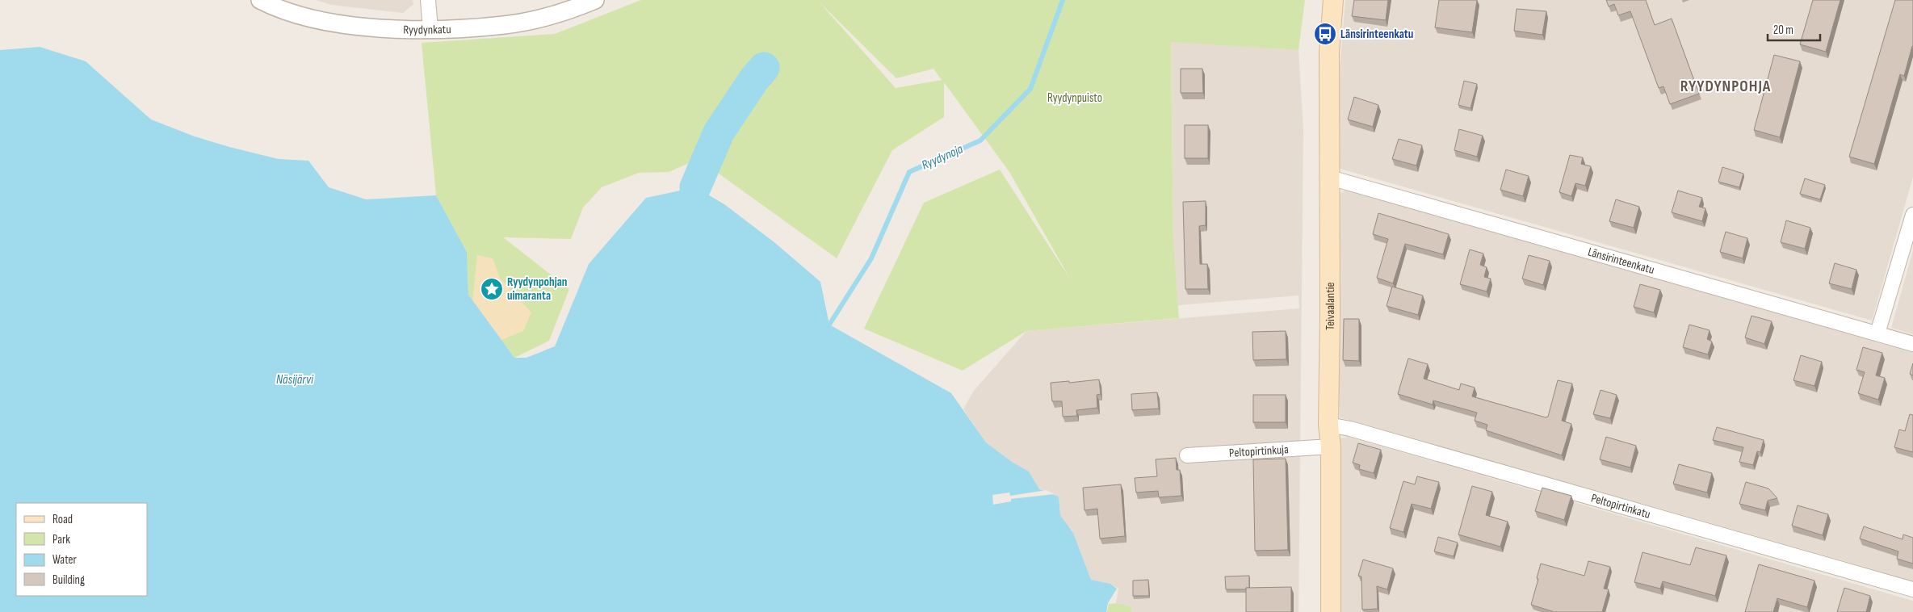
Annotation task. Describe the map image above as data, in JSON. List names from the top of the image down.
{
  "streets": {
    "main road": ["Teivaalantie"],
    "street": [
      "Ryydynkatu",
      "Länsirinteenkatu",
      "Peltopirtinkuja",
      "Peltopirtinkatu"
    ]
  },
  "crossings": [
    ["Länsirinteenkatu", "Teivaalantie"],
    ["Teivaalantie", "Peltopirtinkuja"],
    ["Teivaalantie", "Peltopirtinkatu"]
  ],
  "districts": ["RYYDYNPOHJA"],
  "water": ["Ryydynoja", "Näsijärvi"],
  "parks": ["Ryydynpuisto"],
  "places": {
    "bus stop": ["Länsirinteenkatu"],
    "place": ["Ryydynpohjan uimaranta"]
  },
  "legend": [
    "Road",
    "Park",
    "Water",
    "Building"
  ],
  "scale_bar": "20 m"
}
